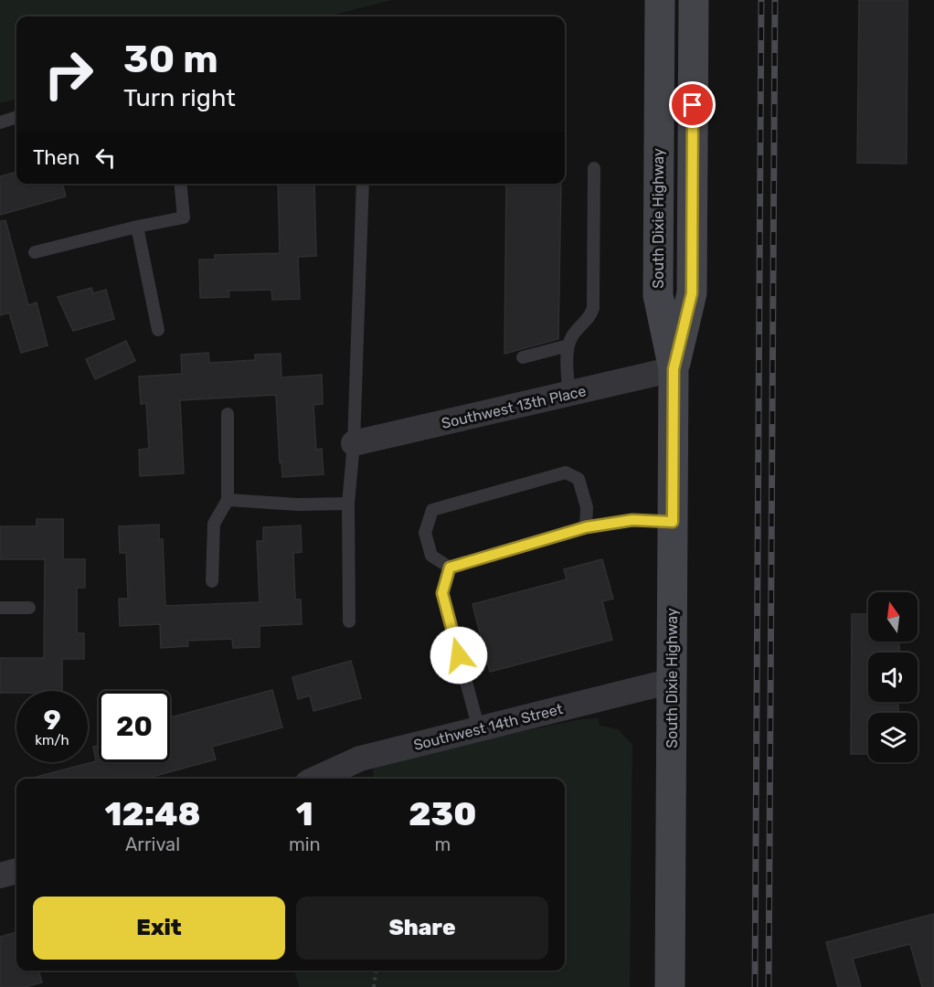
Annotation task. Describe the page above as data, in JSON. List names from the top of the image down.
{
  "streets": {
    "main road": ["South Dixie Highway"],
    "street": ["Southwest 13th Place", "Southwest 14th Street"]
  },
  "crossings": [
    ["South Dixie Highway", "Southwest 13th Place"],
    ["South Dixie Highway", "Southwest 14th Street"]
  ],
  "north": "top",
  "page": {
    "turn": ["30 m", "Turn right"],
    "then": "Then",
    "speed": "9 km/h",
    "limit": "20",
    "eta": [
      "12:48",
      "Arrival",
      "1",
      "min",
      "230",
      "m"
    ],
    "buttons": ["Exit", "Share"]
  }
}
